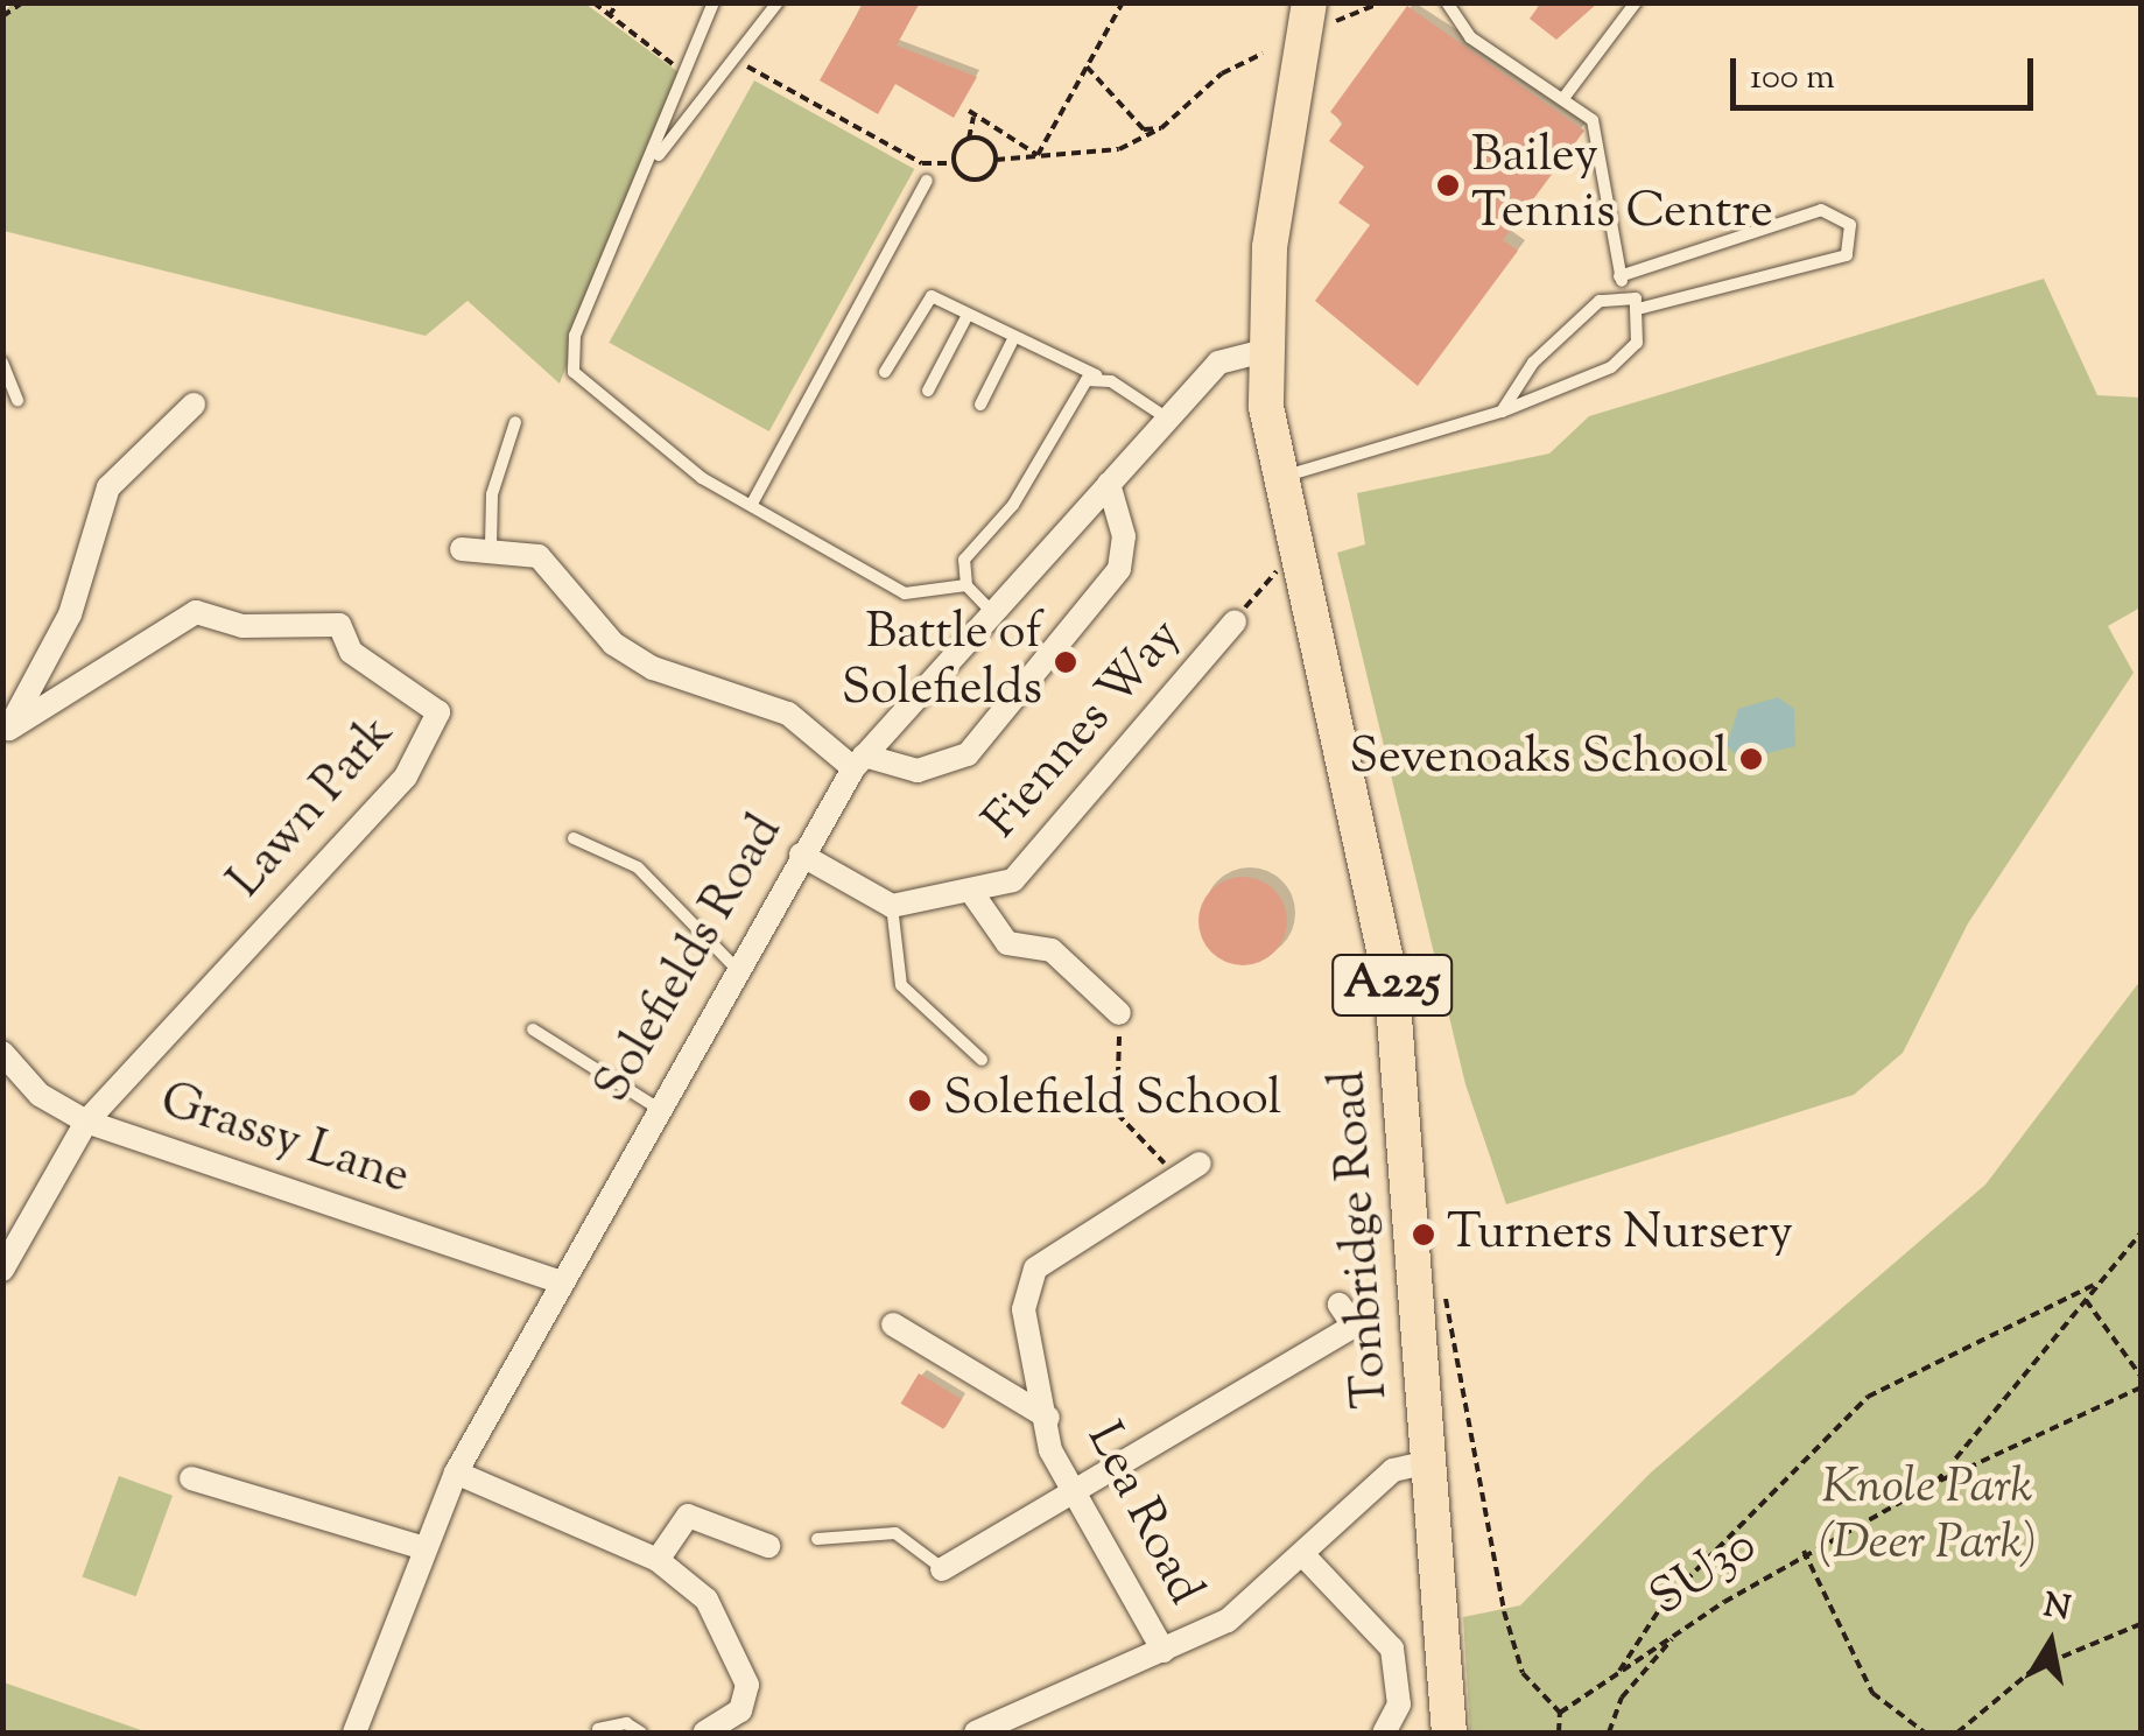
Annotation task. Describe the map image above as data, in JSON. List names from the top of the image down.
{
  "streets": {
    "main road": ["A225", "Tonbridge Road"],
    "street": [
      "Fiennes Way",
      "Lawn Park",
      "Solefields Road",
      "Grassy Lane",
      "Lea Road"
    ],
    "path": ["SU30"]
  },
  "crossings": [
    ["Lawn Park", "Grassy Lane"],
    ["Solefields Road", "Grassy Lane"],
    ["Solefields Road", "Tonbridge Road"]
  ],
  "parks": ["Knole Park (Deer Park)"],
  "places": [
    "Bailey Tennis Centre",
    "Battle of Solefields",
    "Sevenoaks School",
    "Solefield School",
    "Turners Nursery"
  ],
  "scale_bar": "100 m",
  "north": "top"
}
